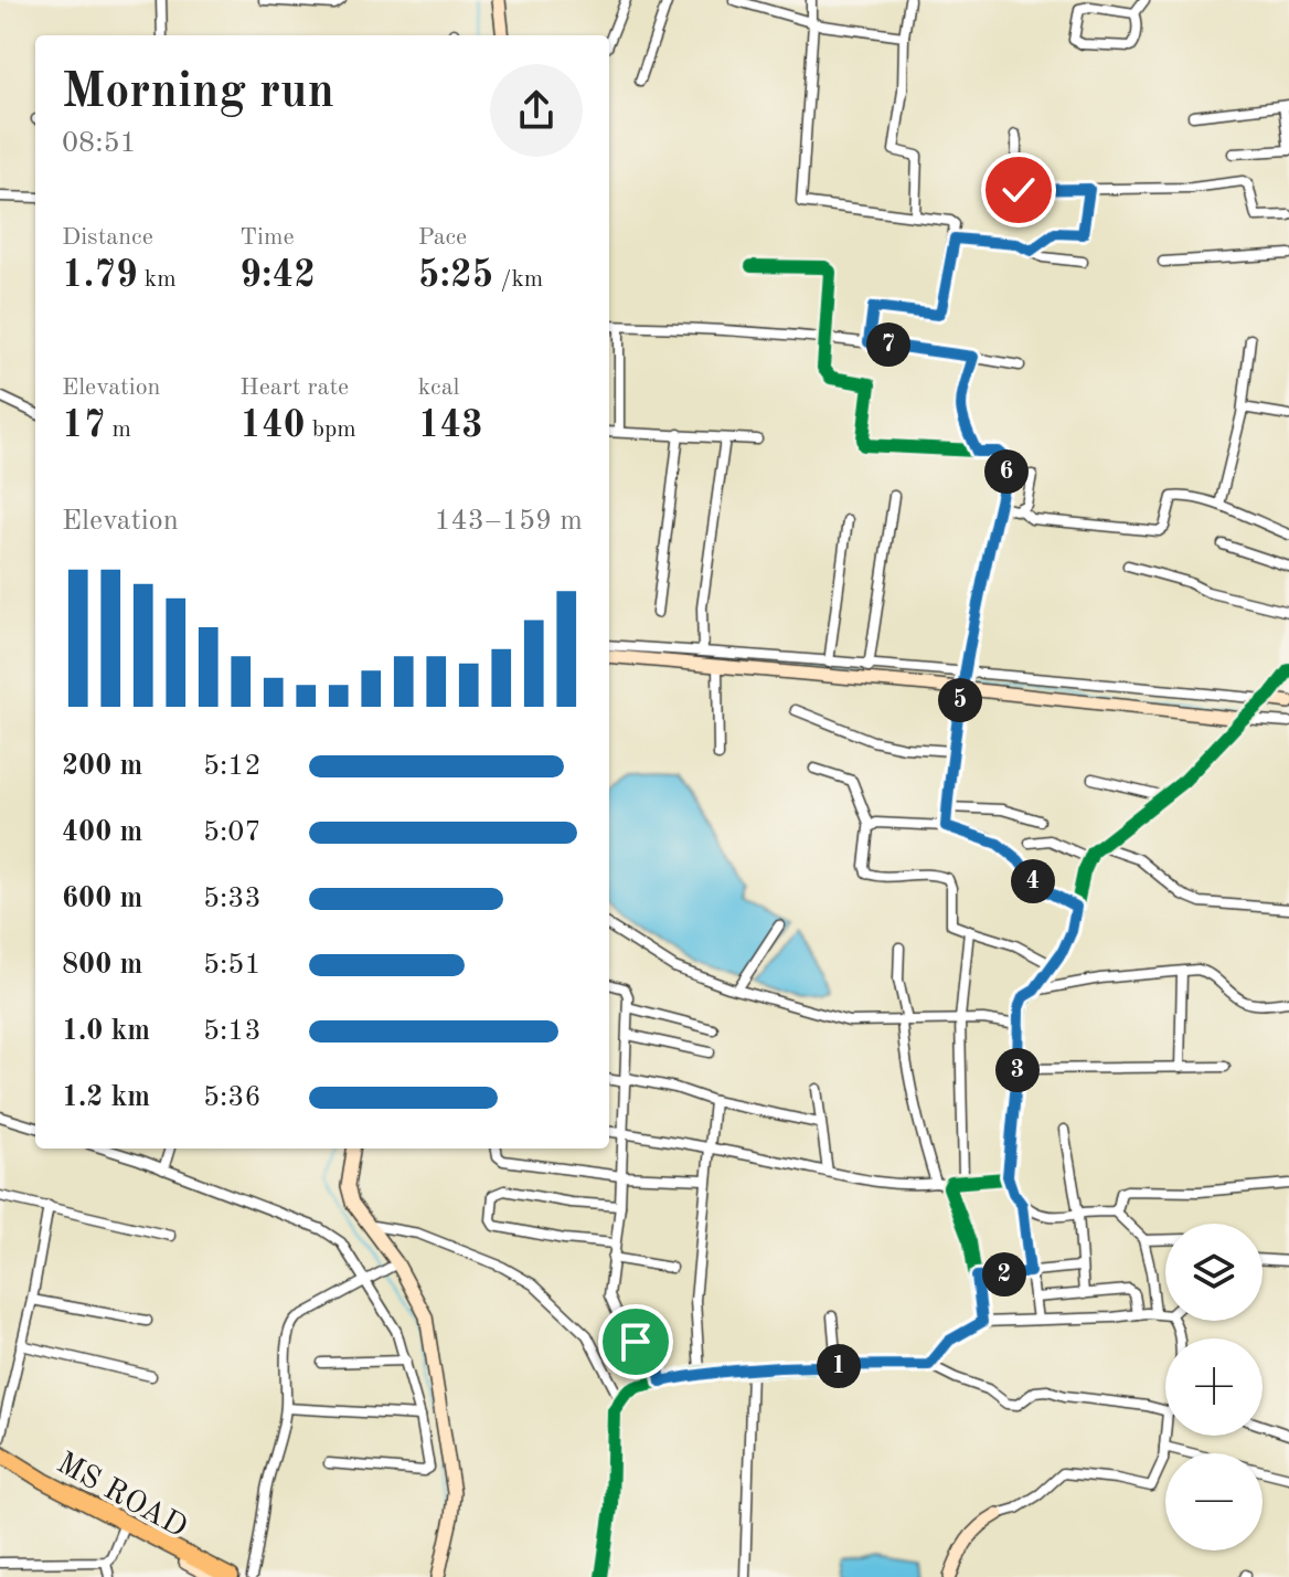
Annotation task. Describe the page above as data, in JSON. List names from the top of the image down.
{
  "streets": {
    "street": ["MS ROAD"]
  },
  "page": {
    "heading": ["Morning run", "08:51"],
    "stats": [
      ["Distance", "1.79 km"],
      ["Time", "9:42"],
      ["Pace", "5:25 /km"],
      ["Elevation", "17 m"],
      ["Heart rate", "140 bpm"],
      ["kcal", "143"]
    ],
    "pins": [
      "7",
      "6",
      "5",
      "4",
      "3",
      "2",
      "1"
    ],
    "chart": ["Elevation", "143–159 m"],
    "list": [
      {
        "name": "200 m",
        "note": "5:12"
      },
      {
        "name": "400 m",
        "note": "5:07"
      },
      {
        "name": "600 m",
        "note": "5:33"
      },
      {
        "name": "800 m",
        "note": "5:51"
      },
      {
        "name": "1.0 km",
        "note": "5:13"
      },
      {
        "name": "1.2 km",
        "note": "5:36"
      }
    ],
    "map_buttons": ["+", "−"]
  }
}
